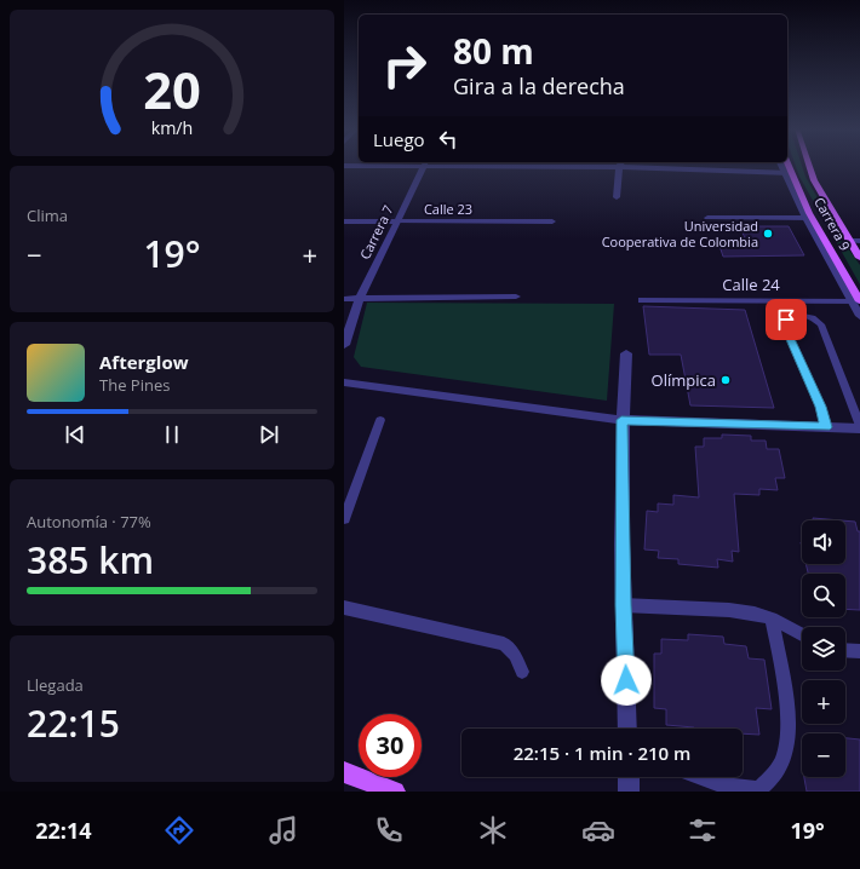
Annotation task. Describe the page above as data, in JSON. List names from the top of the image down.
{
  "streets": {
    "main road": ["Carrera 9"],
    "street": ["Calle 23", "Carrera 7", "Calle 24"]
  },
  "crossings": [
    ["Calle 23", "Carrera 7"]
  ],
  "places": ["Universidad Cooperativa de Colombia", "Olímpica"],
  "page": {
    "turn": ["80 m", "Gira a la derecha"],
    "then": "Luego",
    "tile": [
      "Clima",
      ["Autonomía · 77%", "385 km"],
      ["Llegada", "22:15"]
    ],
    "heat": ["−", "19°", "+"],
    "song": ["Afterglow", "The Pines"],
    "map_buttons": ["+", "−"],
    "limit": "30",
    "trip": "22:15 · 1 min · 210 m",
    "tabs": ["22:14", "19°"],
    "gauge": ["20", "km/h"]
  }
}
